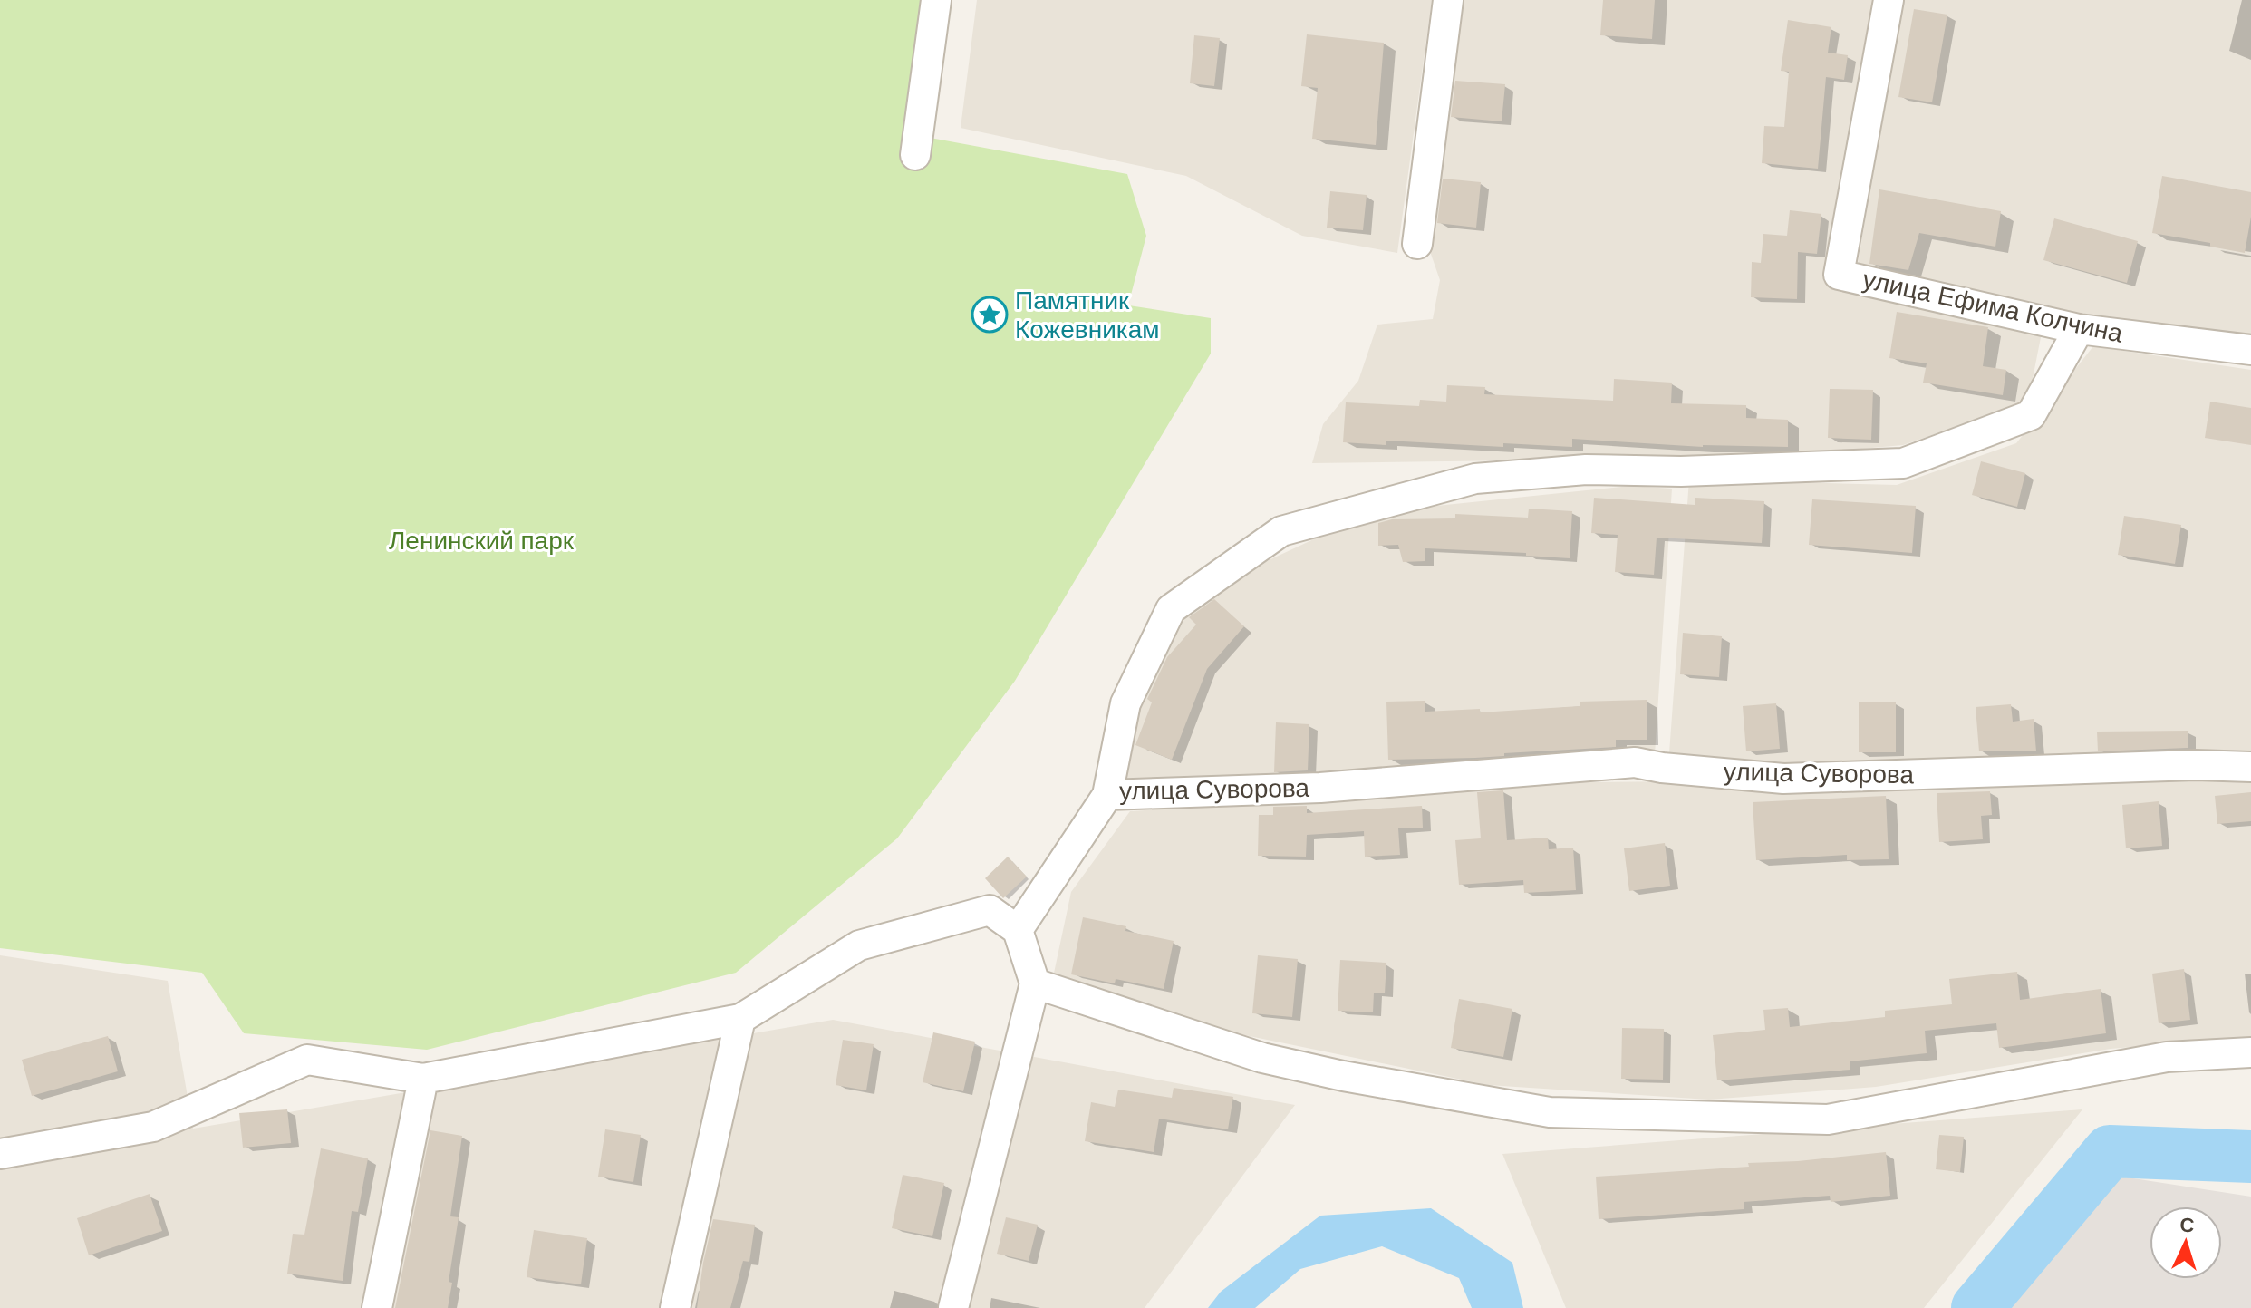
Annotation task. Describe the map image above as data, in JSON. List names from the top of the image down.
{
  "streets": {
    "street": ["улица Ефима Колчина", "улица Суворова"]
  },
  "crossings": [
    ["улица Ефима Колчина", "улица Суворова"]
  ],
  "parks": ["Ленинский парк"],
  "places": {
    "place": ["Памятник Кожевникам"]
  },
  "north": "top"
}
